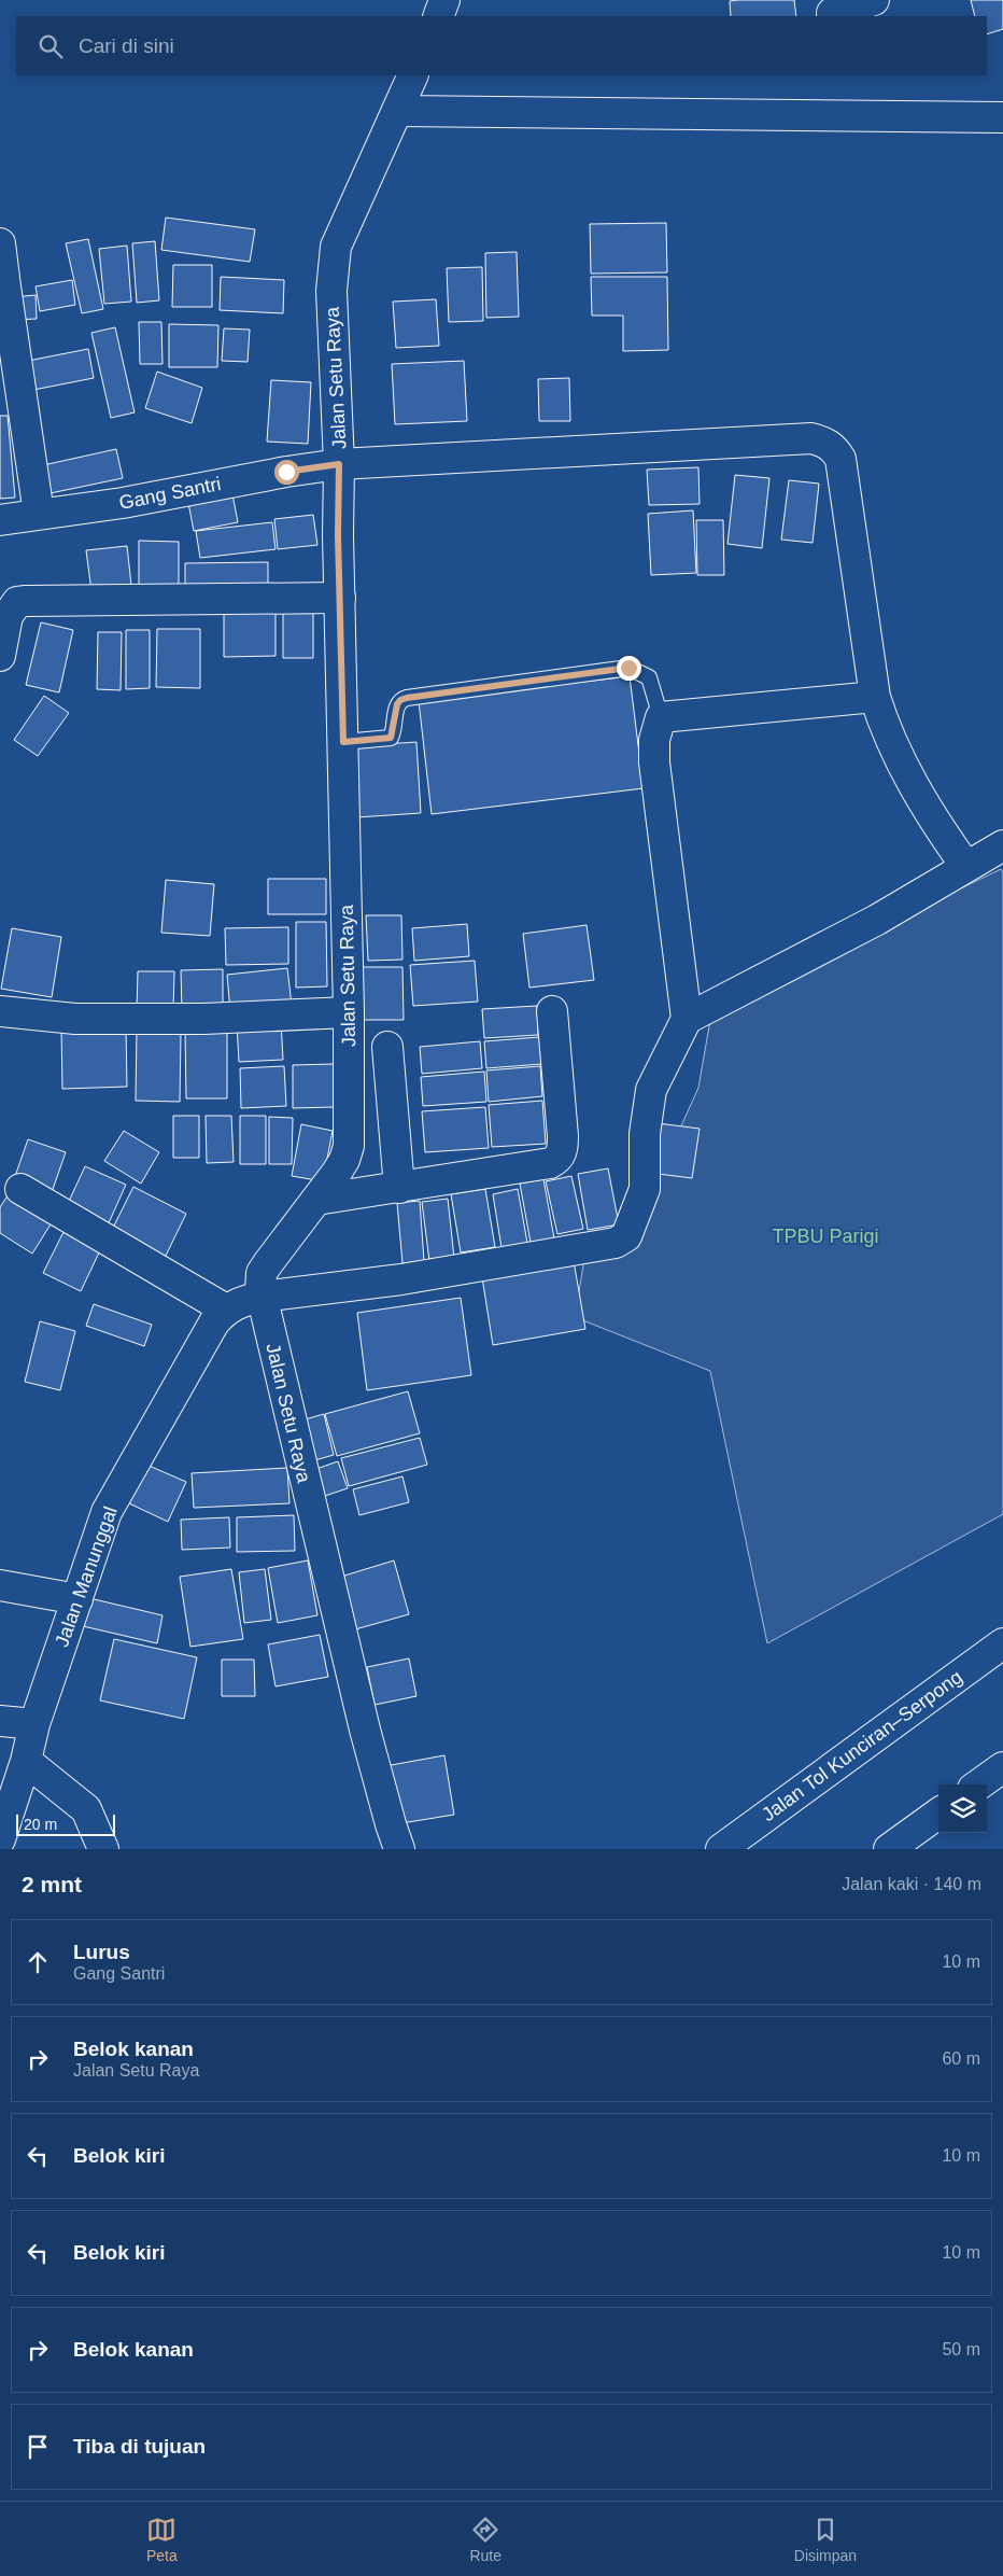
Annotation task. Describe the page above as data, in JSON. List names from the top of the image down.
{
  "streets": {
    "main road": [
      "Jalan Setu Raya",
      "Gang Santri",
      "Jalan Manunggal",
      "Jalan Tol Kunciran–Serpong"
    ]
  },
  "crossings": [
    ["Jalan Setu Raya", "Gang Santri"],
    ["Jalan Setu Raya", "Jalan Manunggal"]
  ],
  "parks": ["TPBU Parigi"],
  "scale_bar": "20 m",
  "page": {
    "search": "Cari di sini",
    "scale": "20 m",
    "heading": ["2 mnt", "Jalan kaki · 140 m"],
    "list": [
      ["Lurus", "Gang Santri", "10 m"],
      ["Belok kanan", "Jalan Setu Raya", "60 m"],
      ["Belok kiri", "10 m"],
      ["Belok kiri", "10 m"],
      ["Belok kanan", "50 m"],
      "Tiba di tujuan"
    ],
    "nav": ["Peta", "Rute", "Disimpan"]
  }
}
